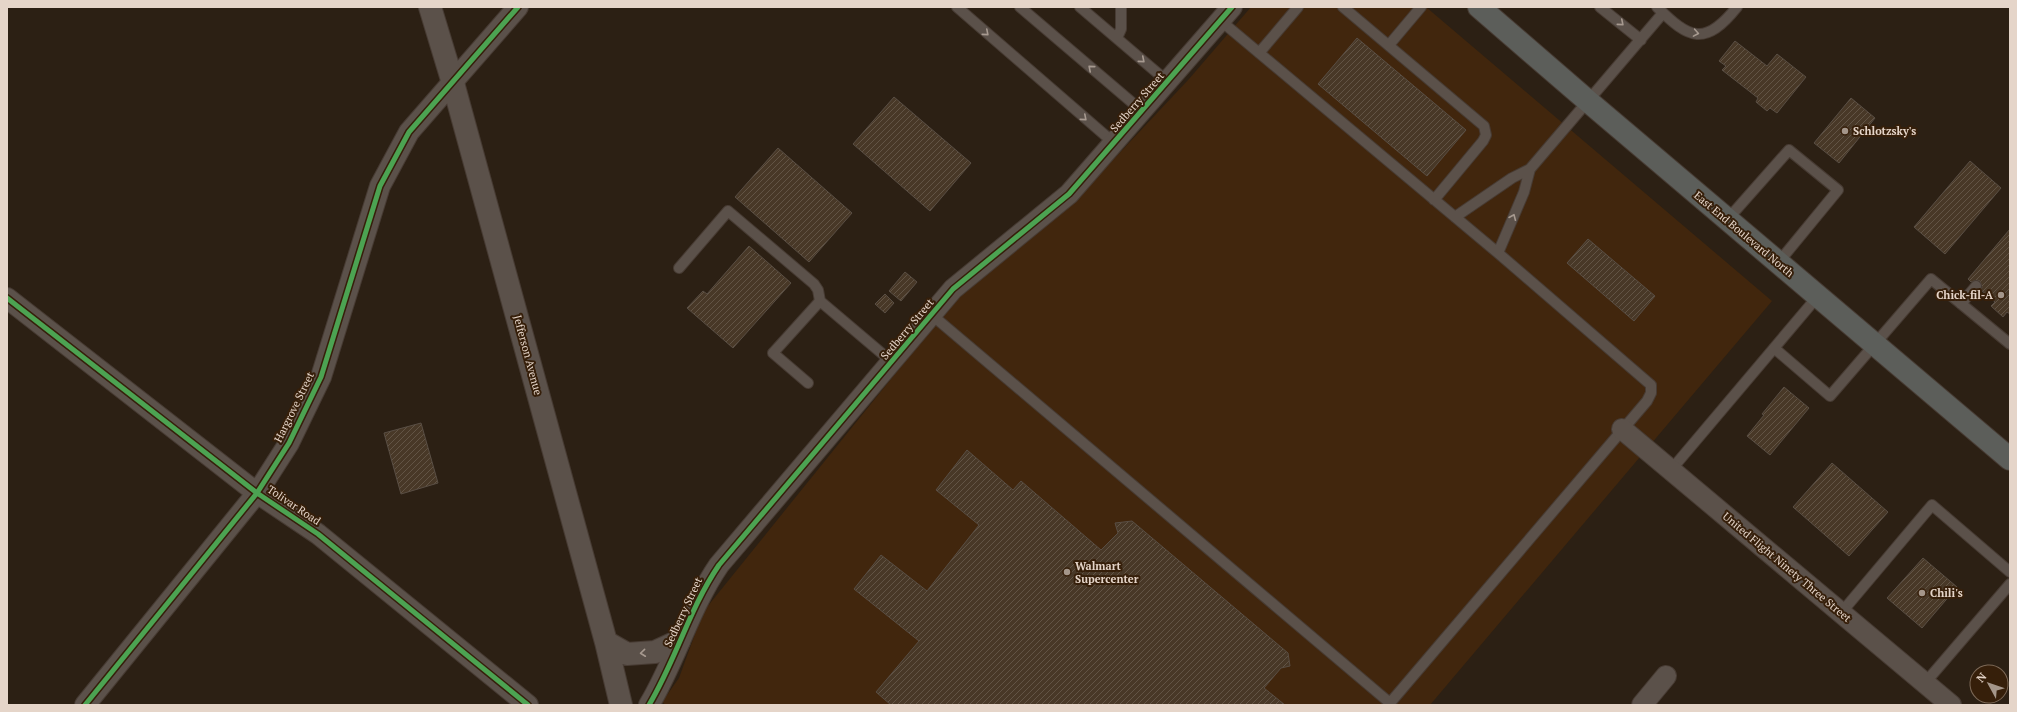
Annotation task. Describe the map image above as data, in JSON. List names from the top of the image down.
{
  "streets": {
    "highway": ["East End Boulevard North"],
    "street": [
      "Sedberry Street",
      "Jefferson Avenue",
      "Hargrove Street",
      "Tolivar Road",
      "United Flight Ninety Three Street"
    ]
  },
  "crossings": [
    ["Jefferson Avenue", "Hargrove Street"],
    ["Hargrove Street", "Tolivar Road"]
  ],
  "places": [
    "Schlotzsky's",
    "Chick-fil-A",
    "Walmart Supercenter",
    "Chili's"
  ],
  "north": "top left"
}
